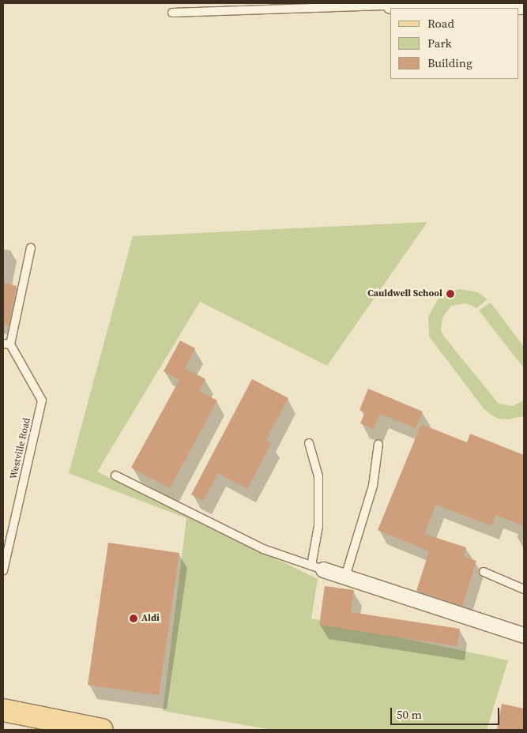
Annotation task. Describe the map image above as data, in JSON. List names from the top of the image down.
{
  "streets": {
    "lane": ["Westville Road"]
  },
  "places": ["Cauldwell School", "Aldi"],
  "legend": ["Road", "Park", "Building"],
  "scale_bar": "50 m"
}
